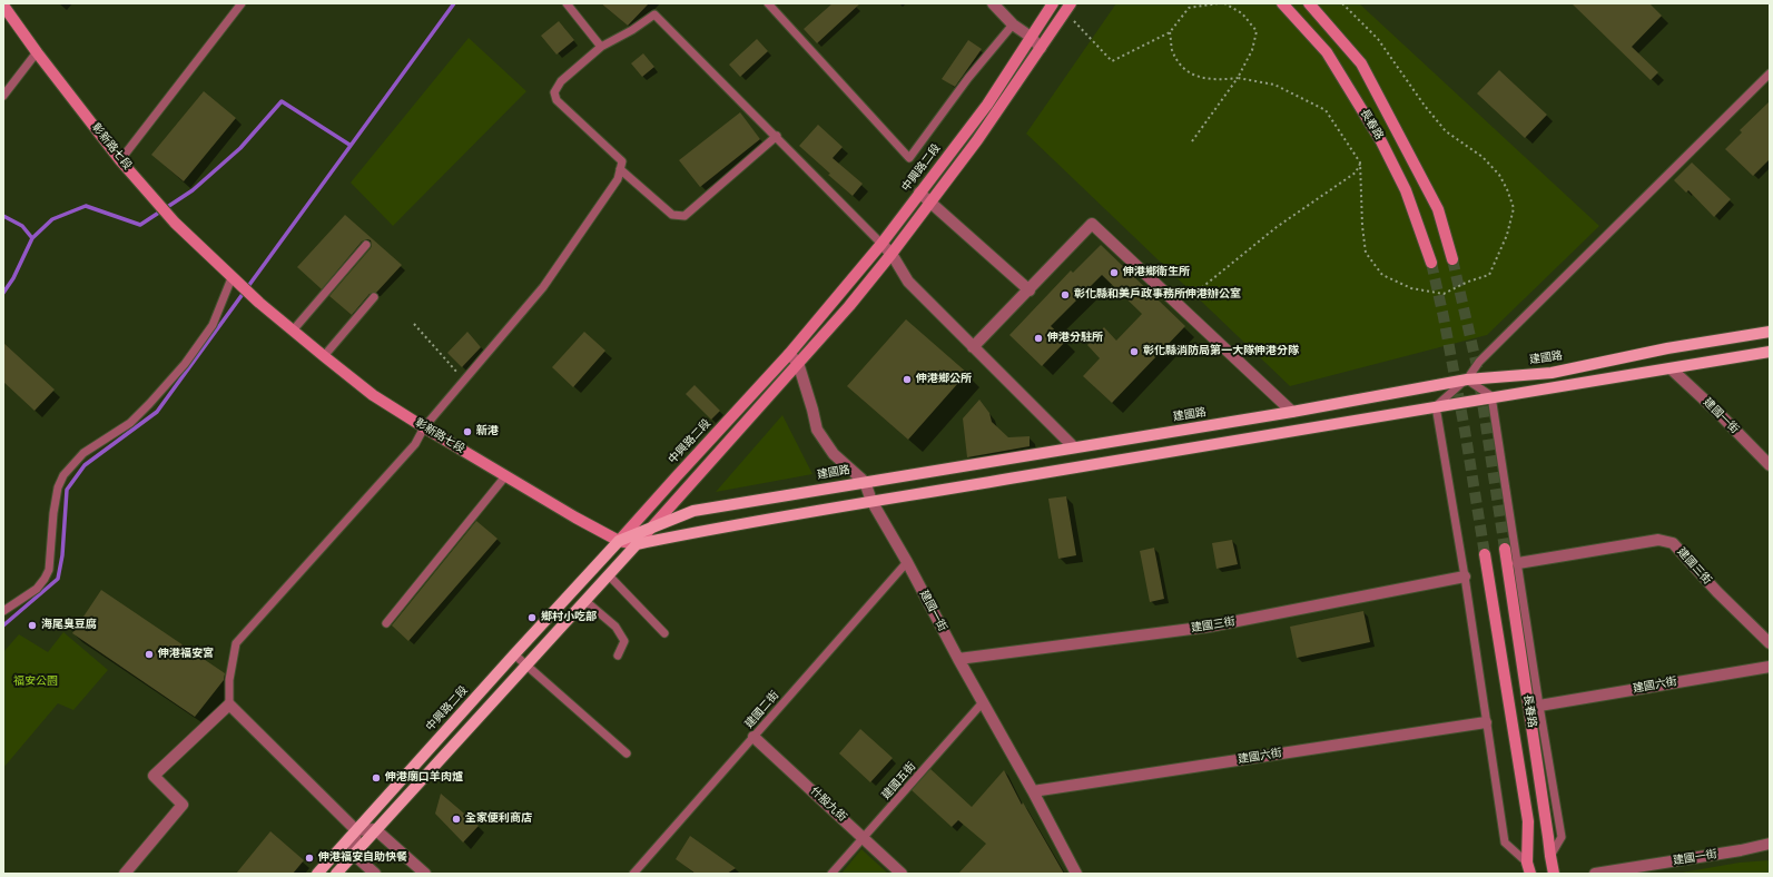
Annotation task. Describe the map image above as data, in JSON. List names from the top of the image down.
{
  "streets": {
    "main road": ["中興路二段", "建國路"],
    "street": [
      "長春路",
      "彰新路七段",
      "建國一街",
      "建國三街",
      "建國六街",
      "什股九街"
    ],
    "lane": ["建國二街", "建國五街"]
  },
  "crossings": [
    ["彰新路七段", "中興路二段"],
    ["彰新路七段", "建國路"],
    ["中興路二段", "建國路"],
    ["中興路二段", "建國一街"],
    ["建國路", "建國一街"],
    ["建國一街", "建國三街"],
    ["建國一街", "建國六街"],
    ["建國一街", "建國二街"],
    ["建國一街", "建國五街"],
    ["建國二街", "什股九街"],
    ["建國五街", "什股九街"]
  ],
  "parks": ["福安公園"],
  "places": [
    "伸港鄉衛生所",
    "彰化縣和美戶政事務所伸港辦公室",
    "伸港分駐所",
    "彰化縣消防局第一大隊伸港分隊",
    "伸港鄉公所",
    "新港",
    "鄉村小吃部",
    "海尾臭豆腐",
    "伸港福安宮",
    "伸港廟口羊肉爐",
    "全家便利商店",
    "伸港福安自助快餐"
  ]
}
